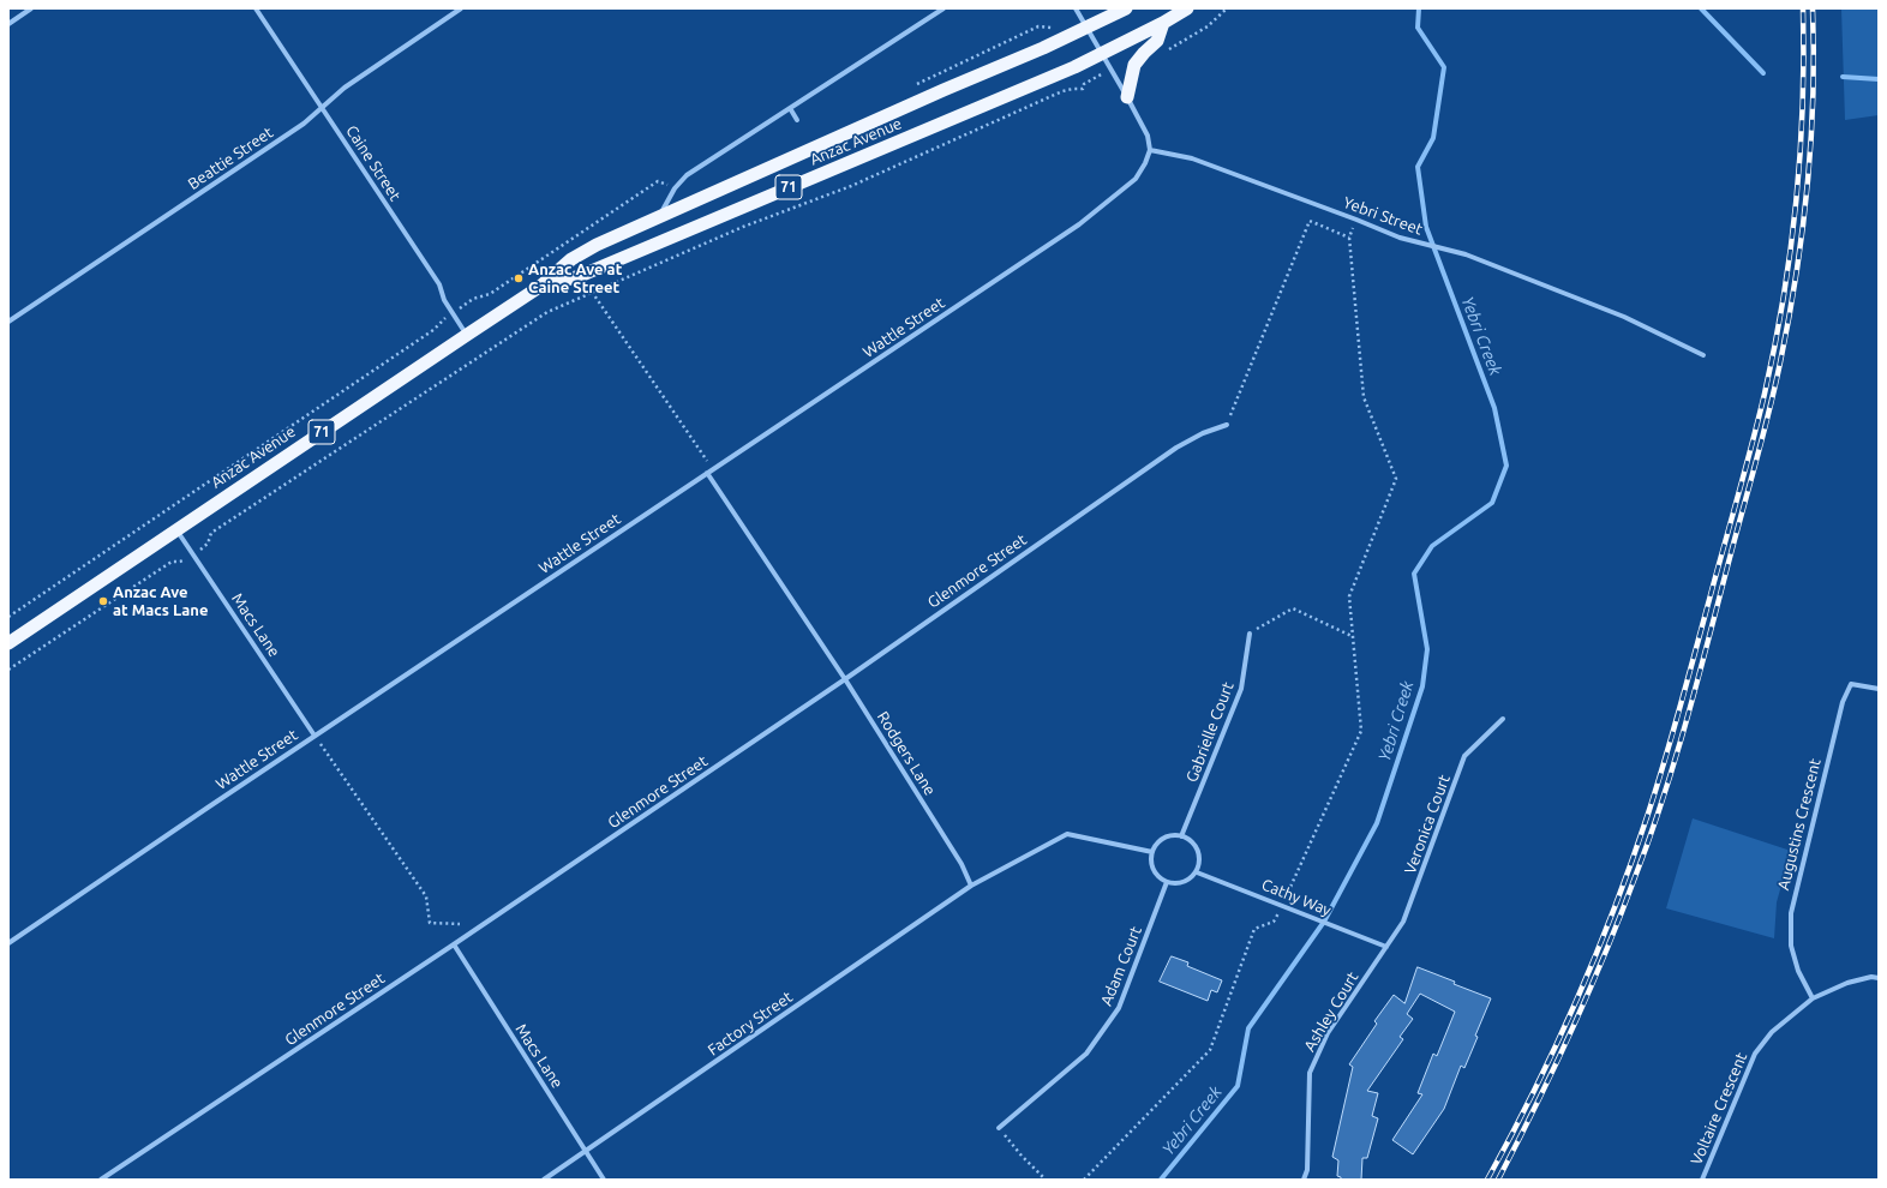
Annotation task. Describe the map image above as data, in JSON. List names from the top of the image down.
{
  "streets": {
    "highway": ["Anzac Avenue", "71"],
    "street": [
      "Beattie Street",
      "Caine Street",
      "Yebri Street",
      "Wattle Street",
      "Glenmore Street",
      "Macs Lane",
      "Gabrielle Court",
      "Rodgers Lane",
      "Veronica Court",
      "Augustins Crescent",
      "Cathy Way",
      "Adam Court",
      "Ashley Court",
      "Factory Street",
      "Voltaire Crescent"
    ]
  },
  "crossings": [
    ["Anzac Avenue", "Caine Street"],
    ["Anzac Avenue", "Macs Lane"],
    ["Beattie Street", "Caine Street"],
    ["Yebri Street", "Wattle Street"],
    ["Wattle Street", "Macs Lane"],
    ["Wattle Street", "Rodgers Lane"],
    ["Glenmore Street", "Macs Lane"],
    ["Glenmore Street", "Rodgers Lane"],
    ["Macs Lane", "Factory Street"],
    ["Gabrielle Court", "Cathy Way"],
    ["Gabrielle Court", "Adam Court"],
    ["Rodgers Lane", "Factory Street"],
    ["Veronica Court", "Cathy Way"],
    ["Veronica Court", "Ashley Court"],
    ["Augustins Crescent", "Voltaire Crescent"],
    ["Cathy Way", "Adam Court"],
    ["Cathy Way", "Ashley Court"]
  ],
  "water": ["Yebri Creek"],
  "places": ["Anzac Ave at Caine Street", "Anzac Ave at Macs Lane"]
}
